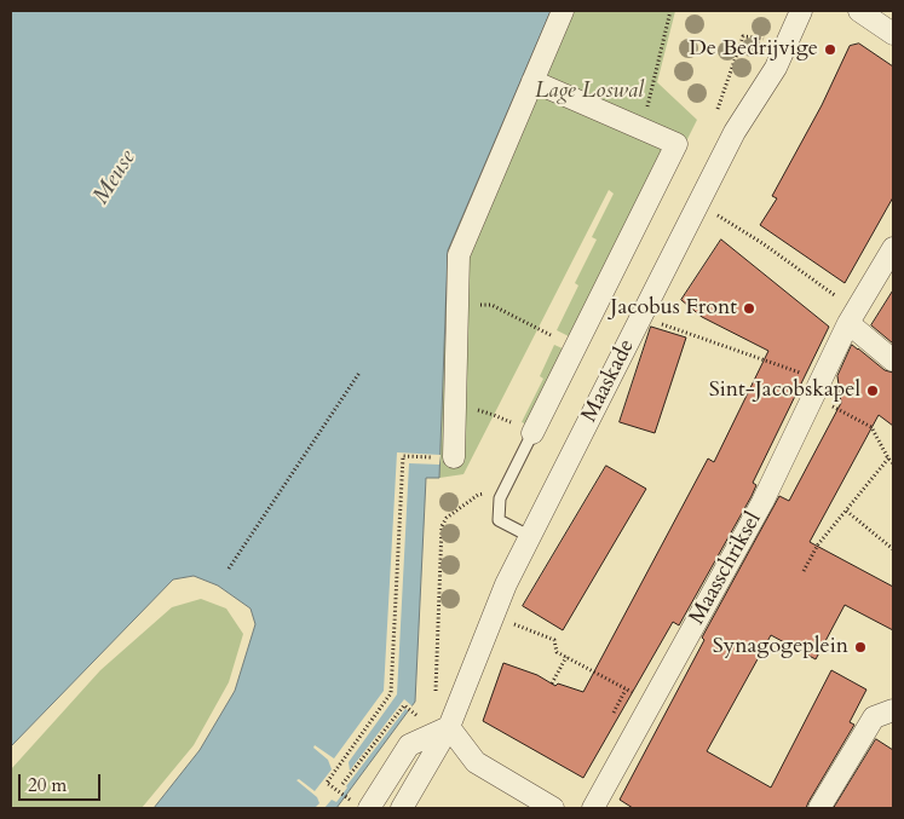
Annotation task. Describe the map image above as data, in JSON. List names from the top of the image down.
{
  "streets": {
    "street": ["Maaskade", "Maasschriksel"]
  },
  "water": ["Meuse"],
  "parks": ["Lage Loswal"],
  "places": [
    "De Bedrijvige",
    "Jacobus Front",
    "Sint-Jacobskapel",
    "Synagogeplein"
  ],
  "scale_bar": "20 m"
}
